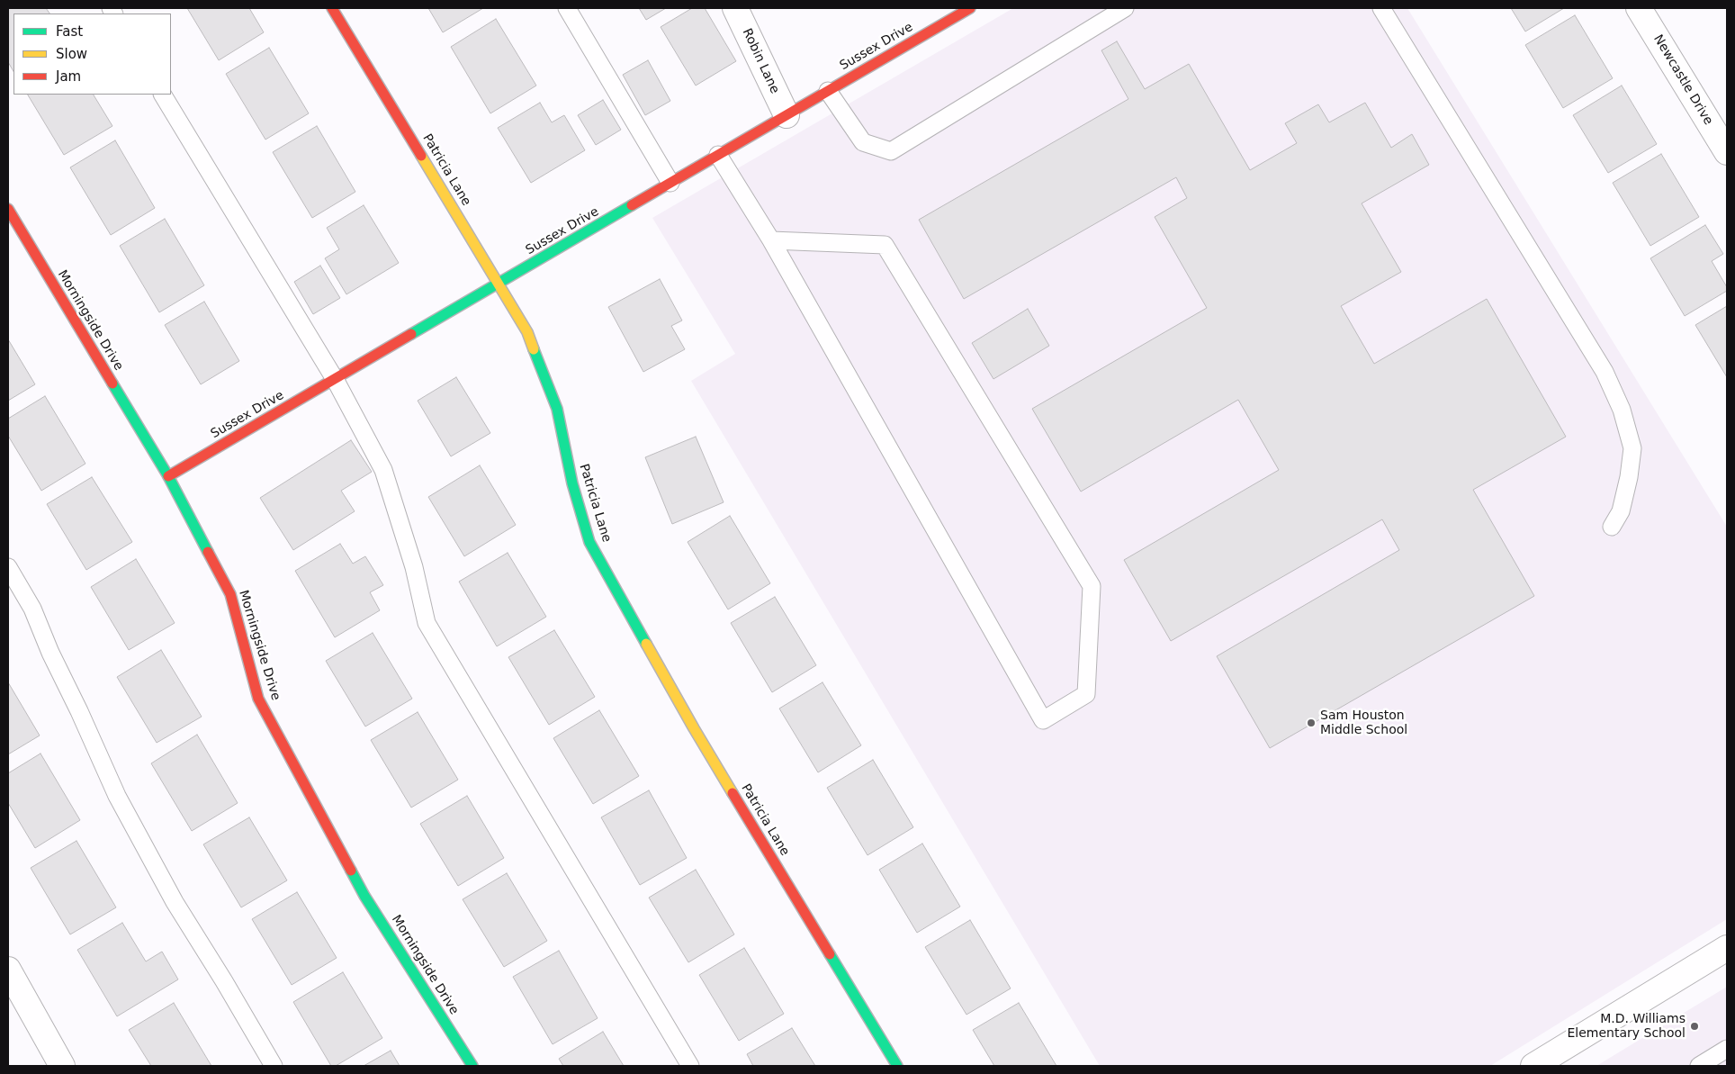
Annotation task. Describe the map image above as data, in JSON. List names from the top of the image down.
{
  "streets": {
    "street": [
      "Sussex Drive",
      "Robin Lane",
      "Newcastle Drive",
      "Patricia Lane",
      "Morningside Drive"
    ]
  },
  "crossings": [
    ["Sussex Drive", "Robin Lane"],
    ["Sussex Drive", "Patricia Lane"],
    ["Sussex Drive", "Morningside Drive"]
  ],
  "places": ["Sam Houston Middle School", "M.D. Williams Elementary School"],
  "legend": ["Fast", "Slow", "Jam"]
}
